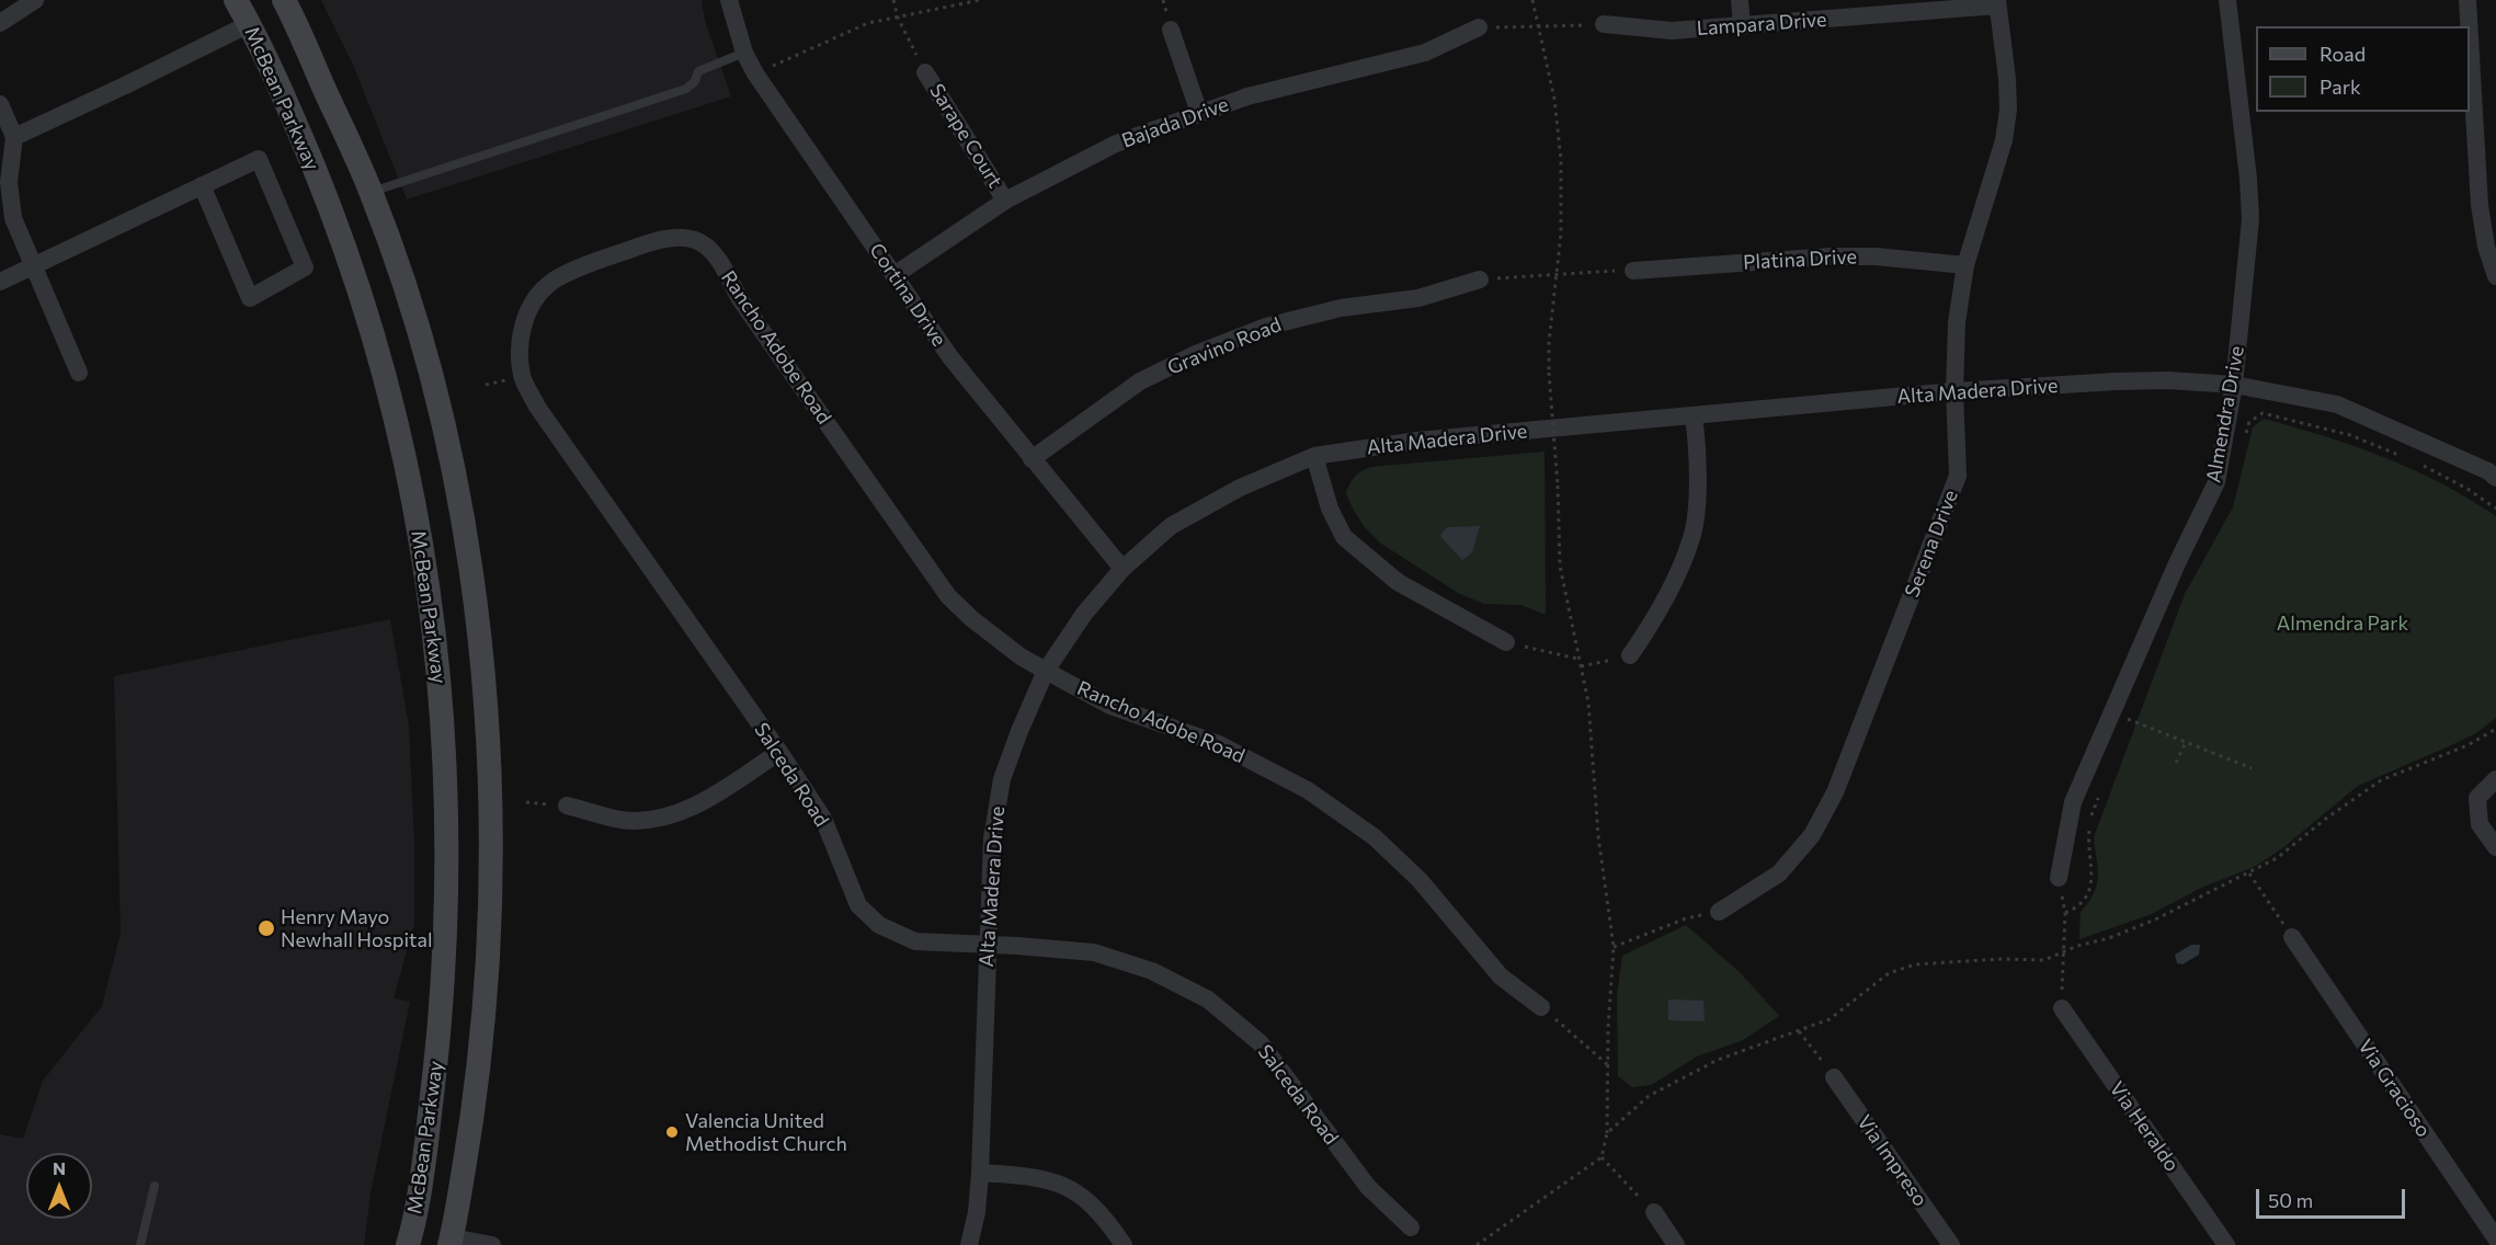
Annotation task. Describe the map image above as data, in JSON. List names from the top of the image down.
{
  "streets": {
    "main road": ["McBean Parkway"],
    "street": [
      "Lampara Drive",
      "Bajada Drive",
      "Sarape Court",
      "Platina Drive",
      "Cortina Drive",
      "Gravino Road",
      "Rancho Adobe Road",
      "Alta Madera Drive",
      "Almendra Drive",
      "Serena Drive",
      "Salceda Road",
      "Via Gracioso",
      "Via Heraldo",
      "Via Impreso"
    ]
  },
  "crossings": [
    ["Lampara Drive", "Serena Drive"],
    ["Bajada Drive", "Sarape Court"],
    ["Bajada Drive", "Cortina Drive"],
    ["Platina Drive", "Serena Drive"],
    ["Cortina Drive", "Gravino Road"],
    ["Cortina Drive", "Alta Madera Drive"],
    ["Rancho Adobe Road", "Alta Madera Drive"],
    ["Rancho Adobe Road", "Salceda Road"],
    ["Alta Madera Drive", "Almendra Drive"],
    ["Alta Madera Drive", "Serena Drive"],
    ["Alta Madera Drive", "Salceda Road"]
  ],
  "parks": ["Almendra Park"],
  "places": ["Henry Mayo Newhall Hospital", "Valencia United Methodist Church"],
  "legend": ["Road", "Park"],
  "scale_bar": "50 m",
  "north": "top"
}
